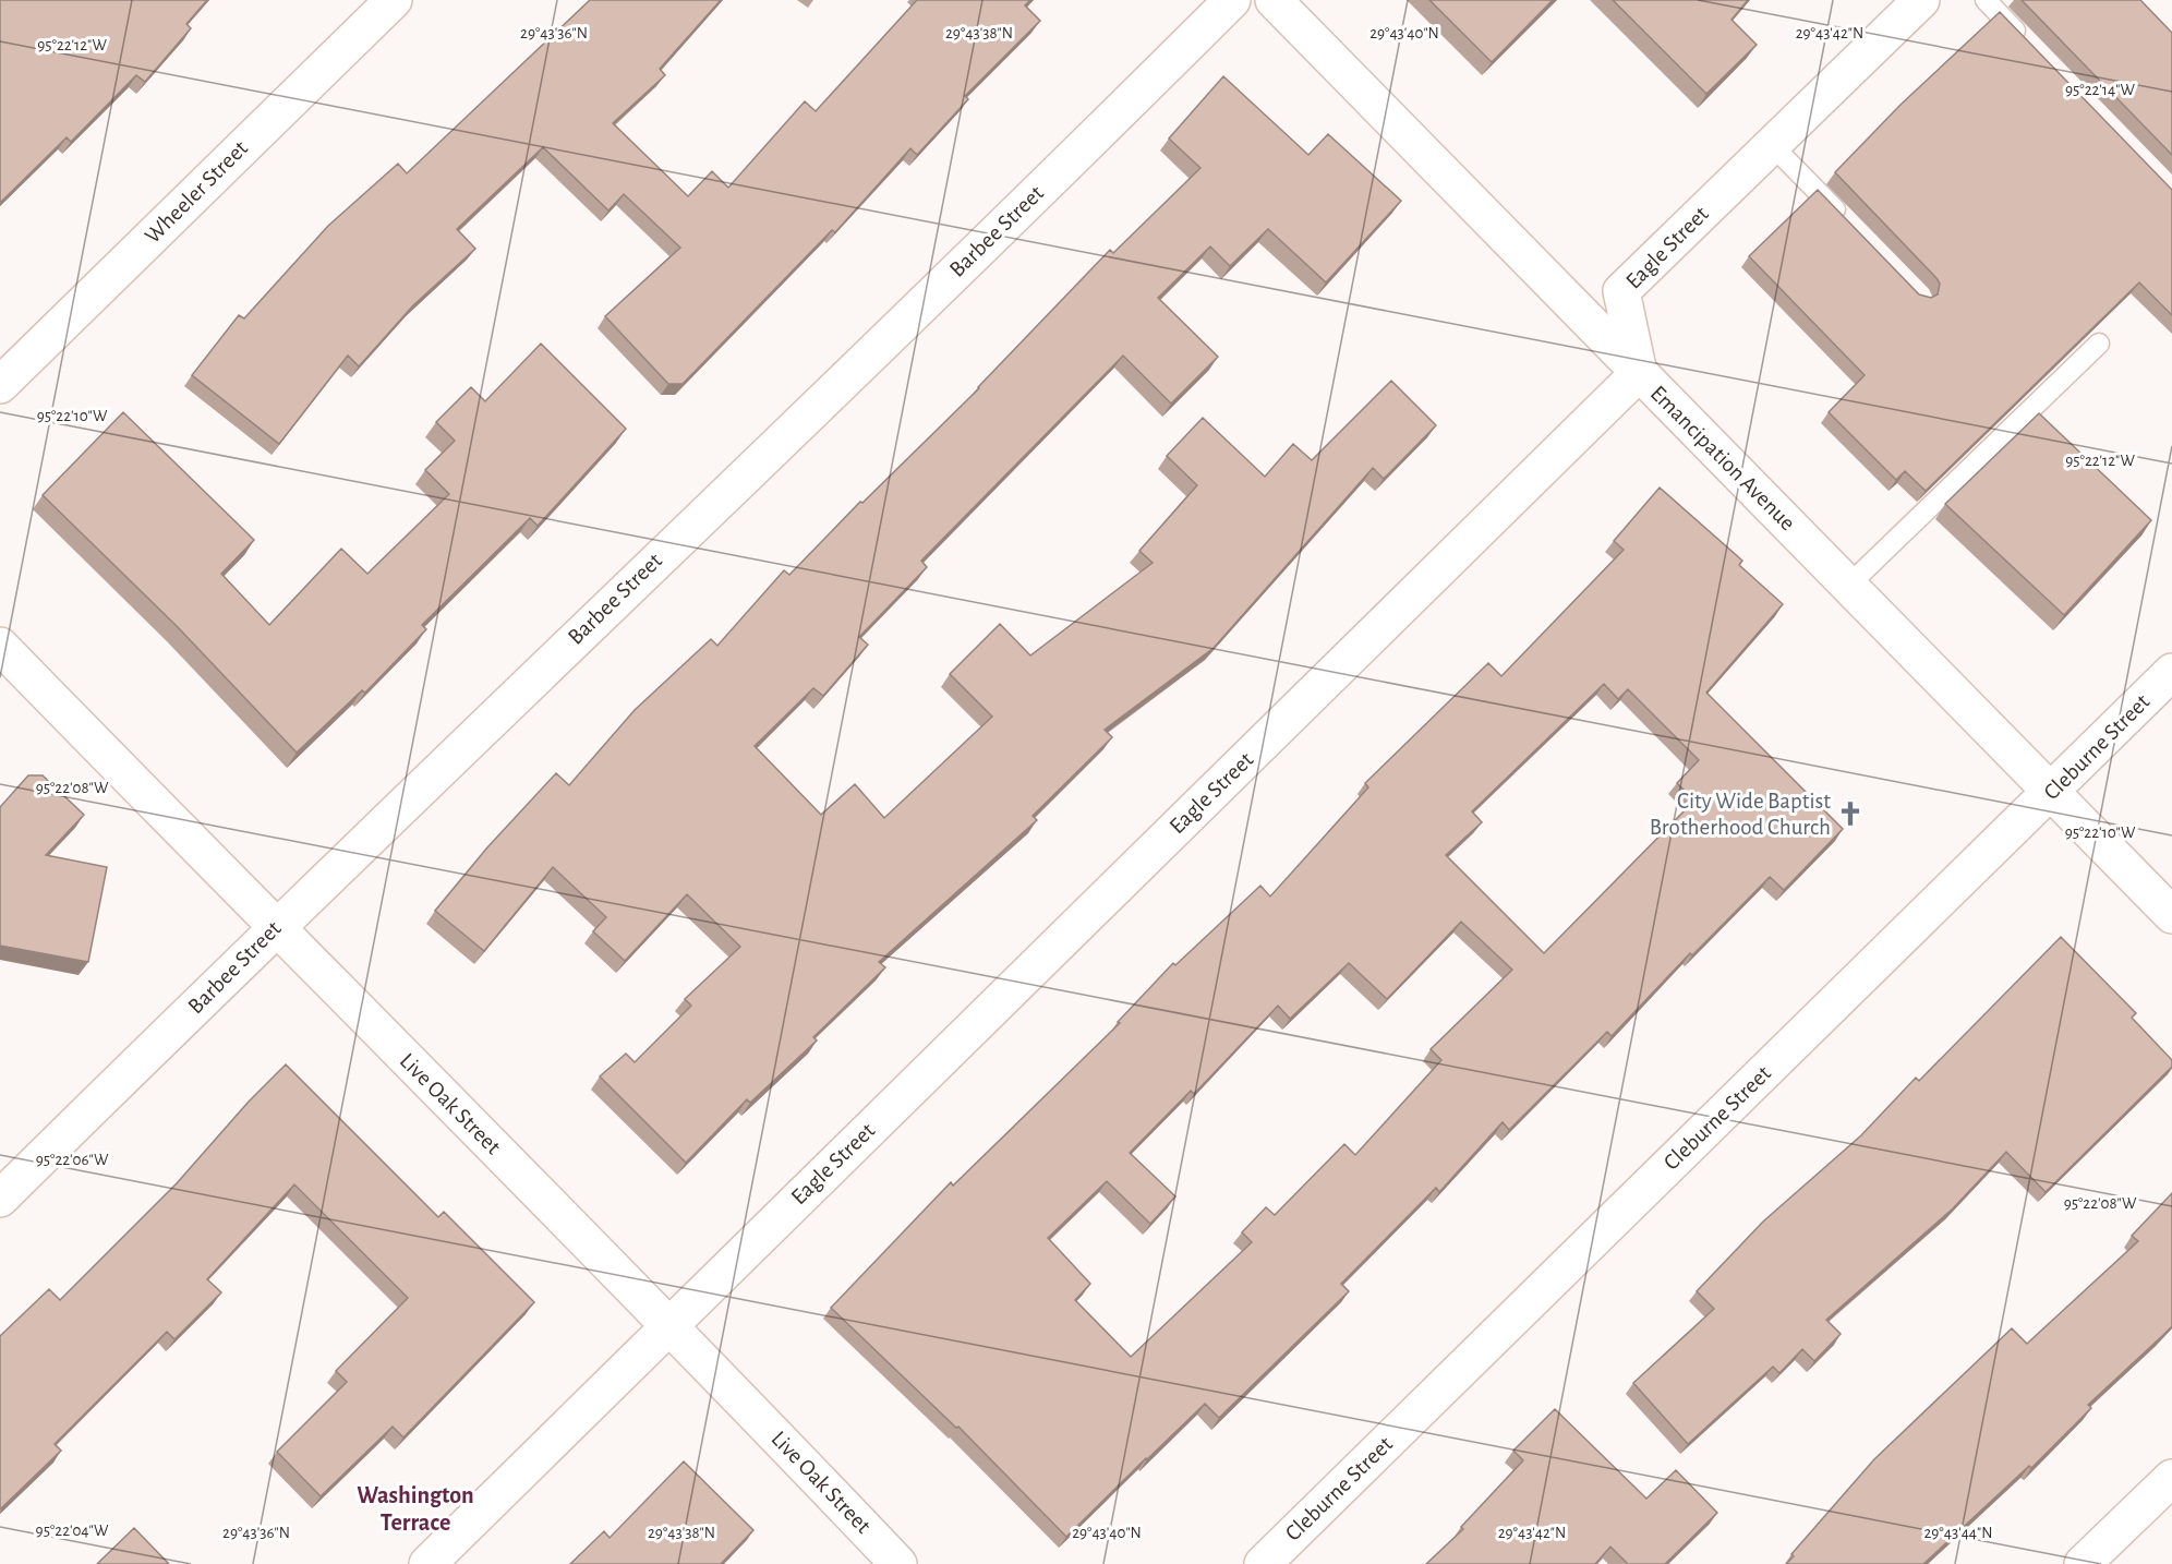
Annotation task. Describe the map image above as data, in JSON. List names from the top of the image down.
{
  "streets": {
    "street": [
      "Wheeler Street",
      "Barbee Street",
      "Eagle Street",
      "Emancipation Avenue",
      "Cleburne Street",
      "Live Oak Street"
    ]
  },
  "crossings": [
    ["Barbee Street", "Live Oak Street"],
    ["Eagle Street", "Emancipation Avenue"],
    ["Eagle Street", "Live Oak Street"],
    ["Emancipation Avenue", "Cleburne Street"]
  ],
  "districts": ["Washington Terrace"],
  "places": {
    "church": ["City Wide Baptist Brotherhood Church"]
  },
  "coordinates": [
    "29°43'36\"N",
    "29°43'38\"N",
    "29°43'40\"N",
    "29°43'42\"N",
    "95°22'12\"W",
    "95°22'14\"W",
    "95°22'10\"W",
    "95°22'08\"W",
    "95°22'06\"W",
    "95°22'04\"W",
    "29°43'44\"N"
  ]
}
